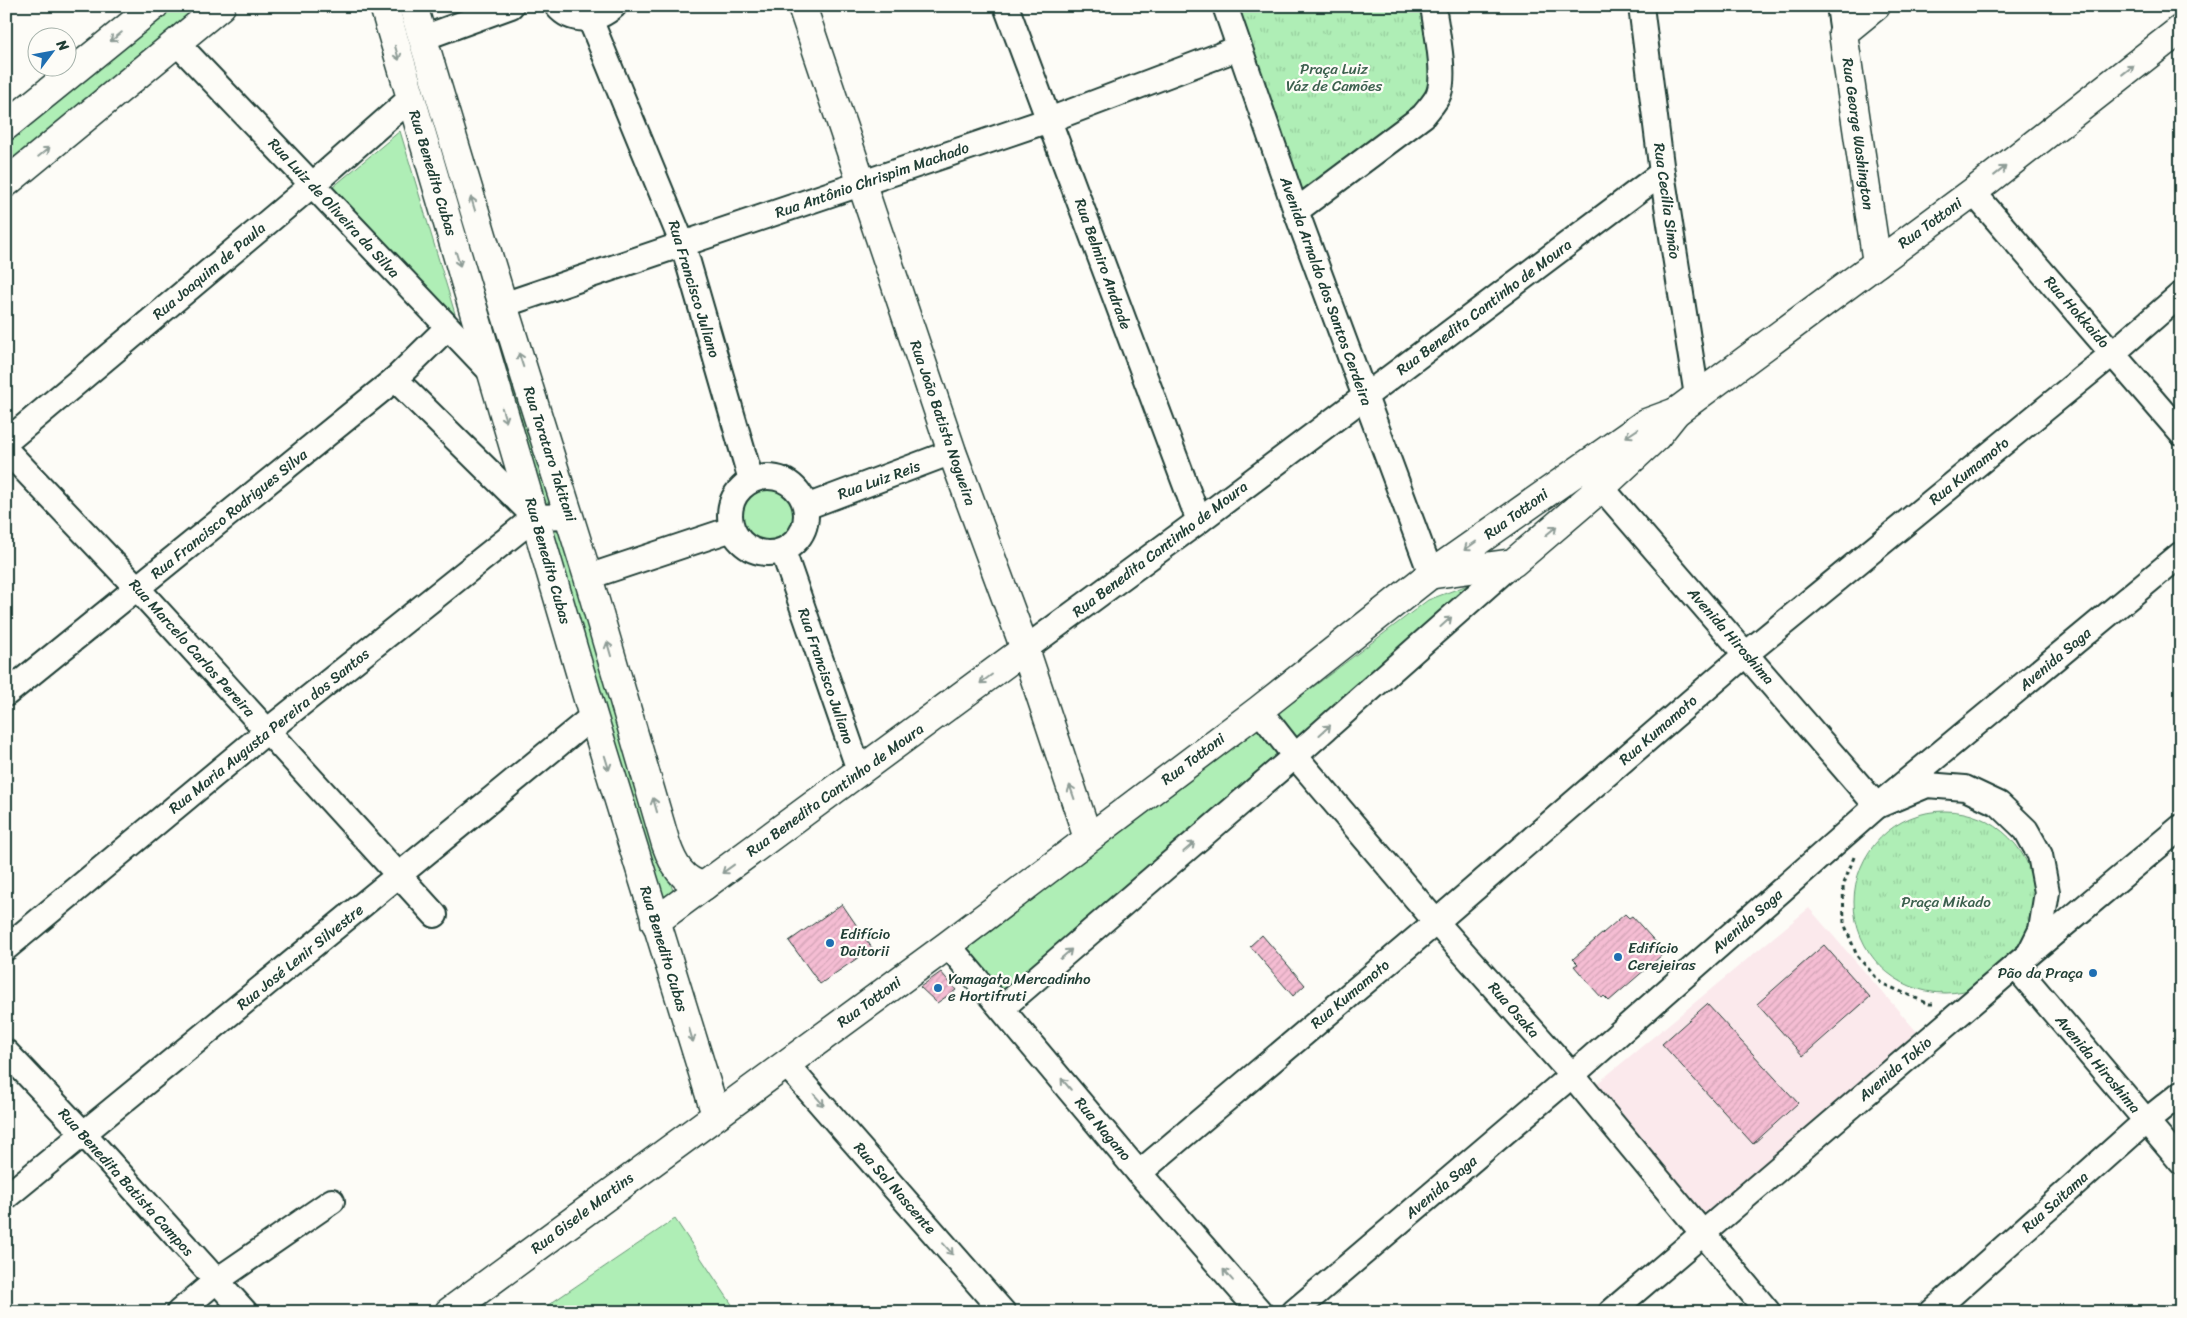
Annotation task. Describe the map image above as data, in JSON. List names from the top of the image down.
{
  "streets": {
    "street": [
      "Rua George Washington",
      "Rua Benedito Cubas",
      "Rua Antônio Chrispim Machado",
      "Rua Cecília Simão",
      "Rua Luiz de Oliveira da Silva",
      "Rua Tottoni",
      "Rua Belmiro Andrade",
      "Rua Joaquim de Paula",
      "Rua Francisco Juliano",
      "Avenida Arnaldo dos Santos Cerdeira",
      "Rua Benedita Cantinho de Moura",
      "Rua Hokkaido",
      "Rua João Batista Nogueira",
      "Rua Torataro Takitani",
      "Rua Kumamoto",
      "Rua Luiz Reis",
      "Rua Francisco Rodrigues Silva",
      "Avenida Hiroshima",
      "Rua Marcelo Carlos Pereira",
      "Avenida Saga",
      "Rua Maria Augusta Pereira dos Santos",
      "Rua José Lenir Silvestre",
      "Rua Osaka",
      "Avenida Tokio",
      "Rua Nagano",
      "Rua Benedita Batista Campos",
      "Rua Sol Nascente",
      "Rua Saitama",
      "Rua Gisele Martins"
    ]
  },
  "crossings": [
    ["Rua George Washington", "Rua Tottoni"],
    ["Rua Benedito Cubas", "Rua Luiz de Oliveira da Silva"],
    ["Rua Benedito Cubas", "Rua Tottoni"],
    ["Rua Benedito Cubas", "Rua Joaquim de Paula"],
    ["Rua Benedito Cubas", "Rua Benedita Cantinho de Moura"],
    ["Rua Benedito Cubas", "Rua Maria Augusta Pereira dos Santos"],
    ["Rua Benedito Cubas", "Rua José Lenir Silvestre"],
    ["Rua Benedito Cubas", "Rua Gisele Martins"],
    ["Rua Antônio Chrispim Machado", "Rua Belmiro Andrade"],
    ["Rua Antônio Chrispim Machado", "Rua Francisco Juliano"],
    ["Rua Antônio Chrispim Machado", "Avenida Arnaldo dos Santos Cerdeira"],
    ["Rua Antônio Chrispim Machado", "Rua João Batista Nogueira"],
    ["Rua Antônio Chrispim Machado", "Rua Torataro Takitani"],
    ["Rua Cecília Simão", "Rua Tottoni"],
    ["Rua Cecília Simão", "Rua Benedita Cantinho de Moura"],
    ["Rua Luiz de Oliveira da Silva", "Rua Joaquim de Paula"],
    ["Rua Luiz de Oliveira da Silva", "Rua Francisco Rodrigues Silva"],
    ["Rua Tottoni", "Avenida Arnaldo dos Santos Cerdeira"],
    ["Rua Tottoni", "Rua Hokkaido"],
    ["Rua Tottoni", "Rua João Batista Nogueira"],
    ["Rua Tottoni", "Avenida Hiroshima"],
    ["Rua Tottoni", "Rua Osaka"],
    ["Rua Tottoni", "Rua Nagano"],
    ["Rua Tottoni", "Rua Sol Nascente"],
    ["Rua Tottoni", "Rua Gisele Martins"],
    ["Rua Belmiro Andrade", "Rua Benedita Cantinho de Moura"],
    ["Rua Francisco Juliano", "Rua Benedita Cantinho de Moura"],
    ["Rua Francisco Juliano", "Rua Luiz Reis"],
    ["Avenida Arnaldo dos Santos Cerdeira", "Rua Benedita Cantinho de Moura"],
    ["Rua Benedita Cantinho de Moura", "Rua João Batista Nogueira"],
    ["Rua Benedita Cantinho de Moura", "Rua Torataro Takitani"],
    ["Rua Hokkaido", "Rua Kumamoto"],
    ["Rua João Batista Nogueira", "Rua Luiz Reis"],
    ["Rua Kumamoto", "Avenida Hiroshima"],
    ["Rua Kumamoto", "Rua Osaka"],
    ["Rua Kumamoto", "Rua Nagano"],
    ["Rua Francisco Rodrigues Silva", "Rua Marcelo Carlos Pereira"],
    ["Avenida Hiroshima", "Avenida Saga"],
    ["Avenida Hiroshima", "Avenida Tokio"],
    ["Avenida Hiroshima", "Rua Saitama"],
    ["Rua Marcelo Carlos Pereira", "Rua Maria Augusta Pereira dos Santos"],
    ["Rua Marcelo Carlos Pereira", "Rua José Lenir Silvestre"],
    ["Avenida Saga", "Rua Osaka"],
    ["Rua José Lenir Silvestre", "Rua Benedita Batista Campos"],
    ["Rua Osaka", "Avenida Tokio"]
  ],
  "one_way": [
    "Rua Benedito Cubas",
    "Rua Torataro Takitani",
    "Rua Nagano",
    "Rua Sol Nascente"
  ],
  "parks": ["Praça Luiz Váz de Camões", "Praça Mikado"],
  "places": [
    "Edifício Daitorii",
    "Edifício Cerejeiras",
    "Pão da Praça",
    "Yamagata Mercadinho e Hortifruti"
  ],
  "north": "top right"
}
